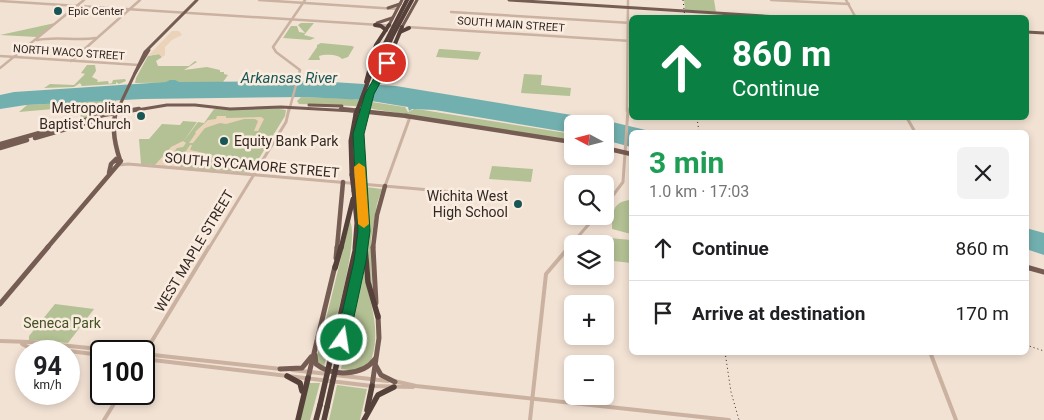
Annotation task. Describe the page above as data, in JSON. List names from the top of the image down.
{
  "streets": {
    "street": [
      "SOUTH MAIN STREET",
      "NORTH WACO STREET",
      "SOUTH SYCAMORE STREET",
      "WEST MAPLE STREET"
    ]
  },
  "crossings": [
    ["SOUTH MAIN STREET", "WEST MAPLE STREET"],
    ["SOUTH SYCAMORE STREET", "WEST MAPLE STREET"]
  ],
  "water": ["Arkansas River"],
  "parks": ["Seneca Park"],
  "places": [
    "Epic Center",
    "Metropolitan Baptist Church",
    "Equity Bank Park",
    "Wichita West High School"
  ],
  "north": "left",
  "page": {
    "turn": ["860 m", "Continue"],
    "map_buttons": ["+", "−"],
    "heading": ["3 min", "1.0 km · 17:03"],
    "list": [
      {
        "name": "Continue",
        "value": "860 m"
      },
      {
        "name": "Arrive at destination",
        "value": "170 m"
      }
    ],
    "speed": "94 km/h",
    "limit": "100"
  }
}
